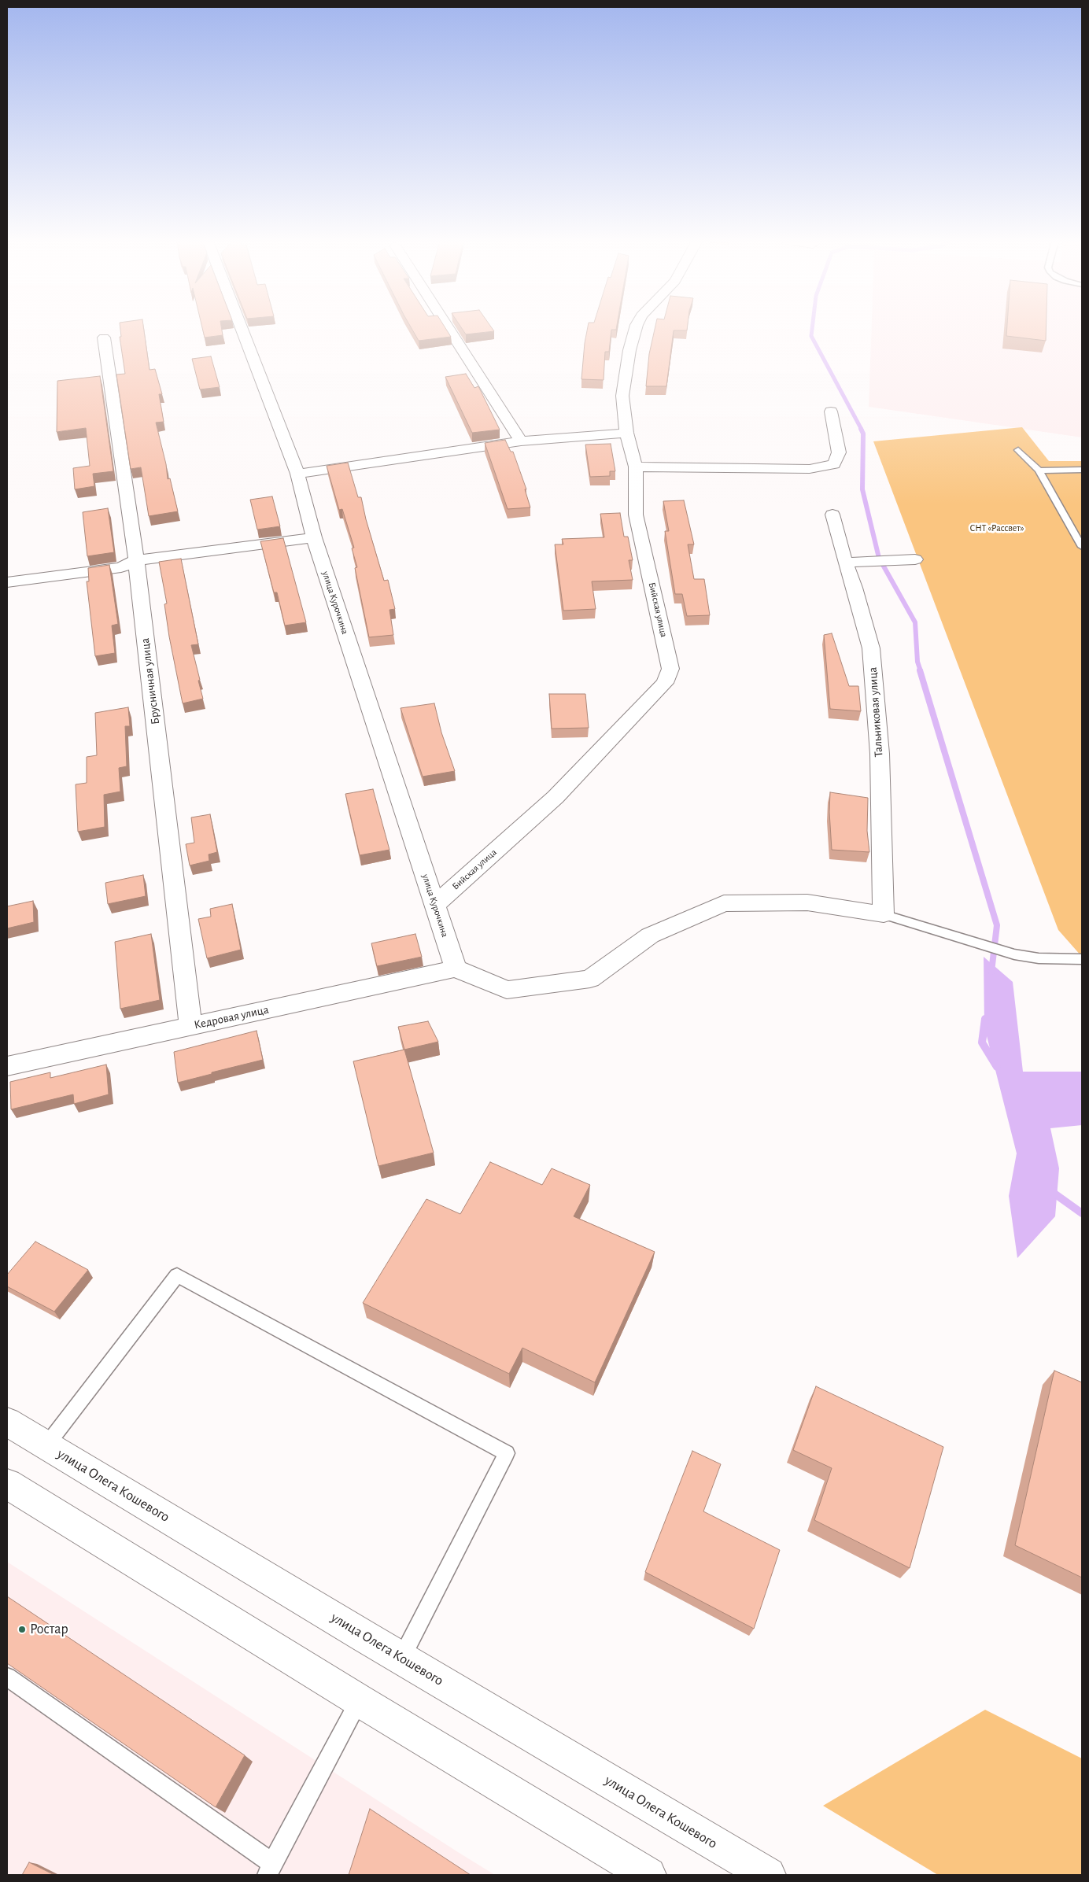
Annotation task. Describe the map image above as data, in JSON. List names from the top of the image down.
{
  "streets": {
    "street": [
      "улица Курочкина",
      "Бийская улица",
      "Брусничная улица",
      "Тальниковая улица",
      "Кедровая улица",
      "улица Олега Кошевого"
    ]
  },
  "crossings": [
    ["улица Курочкина", "Бийская улица"],
    ["улица Курочкина", "Кедровая улица"],
    ["Брусничная улица", "Кедровая улица"]
  ],
  "parks": ["СНТ «Рассвет»"],
  "places": ["Ростар"]
}
